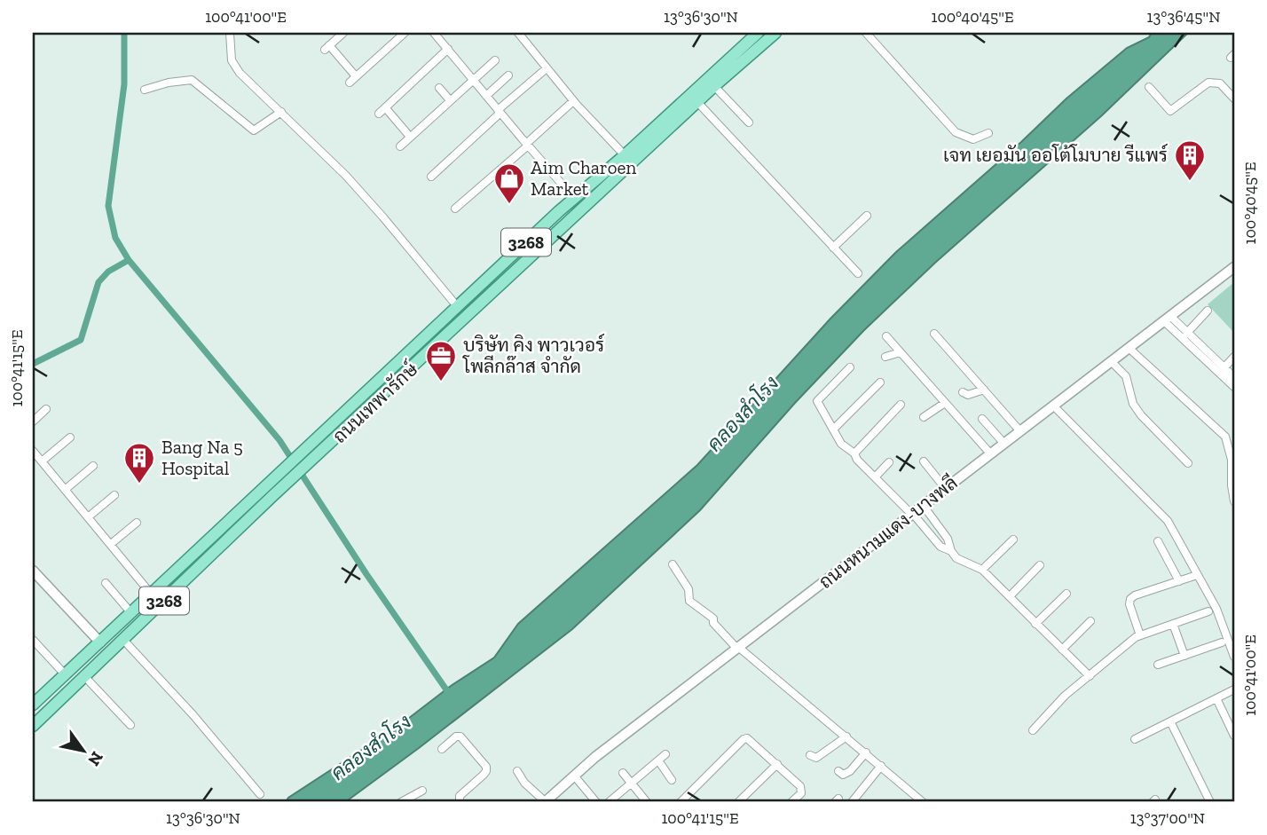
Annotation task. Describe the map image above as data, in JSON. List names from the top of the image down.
{
  "streets": {
    "main road": ["3268", "ถนนเทพารักษ์", "ถนนหนามแดง-บางพลี"]
  },
  "water": ["คลองสำโรง"],
  "places": {
    "building": ["เจท เยอมัน ออโต้โมบาย รีแพร์", "Bang Na 5 Hospital"],
    "shop": ["Aim Charoen Market"],
    "office": ["บริษัท คิง พาวเวอร์ โพลีกล๊าส จำกัด"]
  },
  "north": "bottom right",
  "coordinates": [
    "100°41'00\"E",
    "13°36'30\"N",
    "100°40'45\"E",
    "13°36'45\"N",
    "100°41'15\"E",
    "13°37'00\"N"
  ]
}
